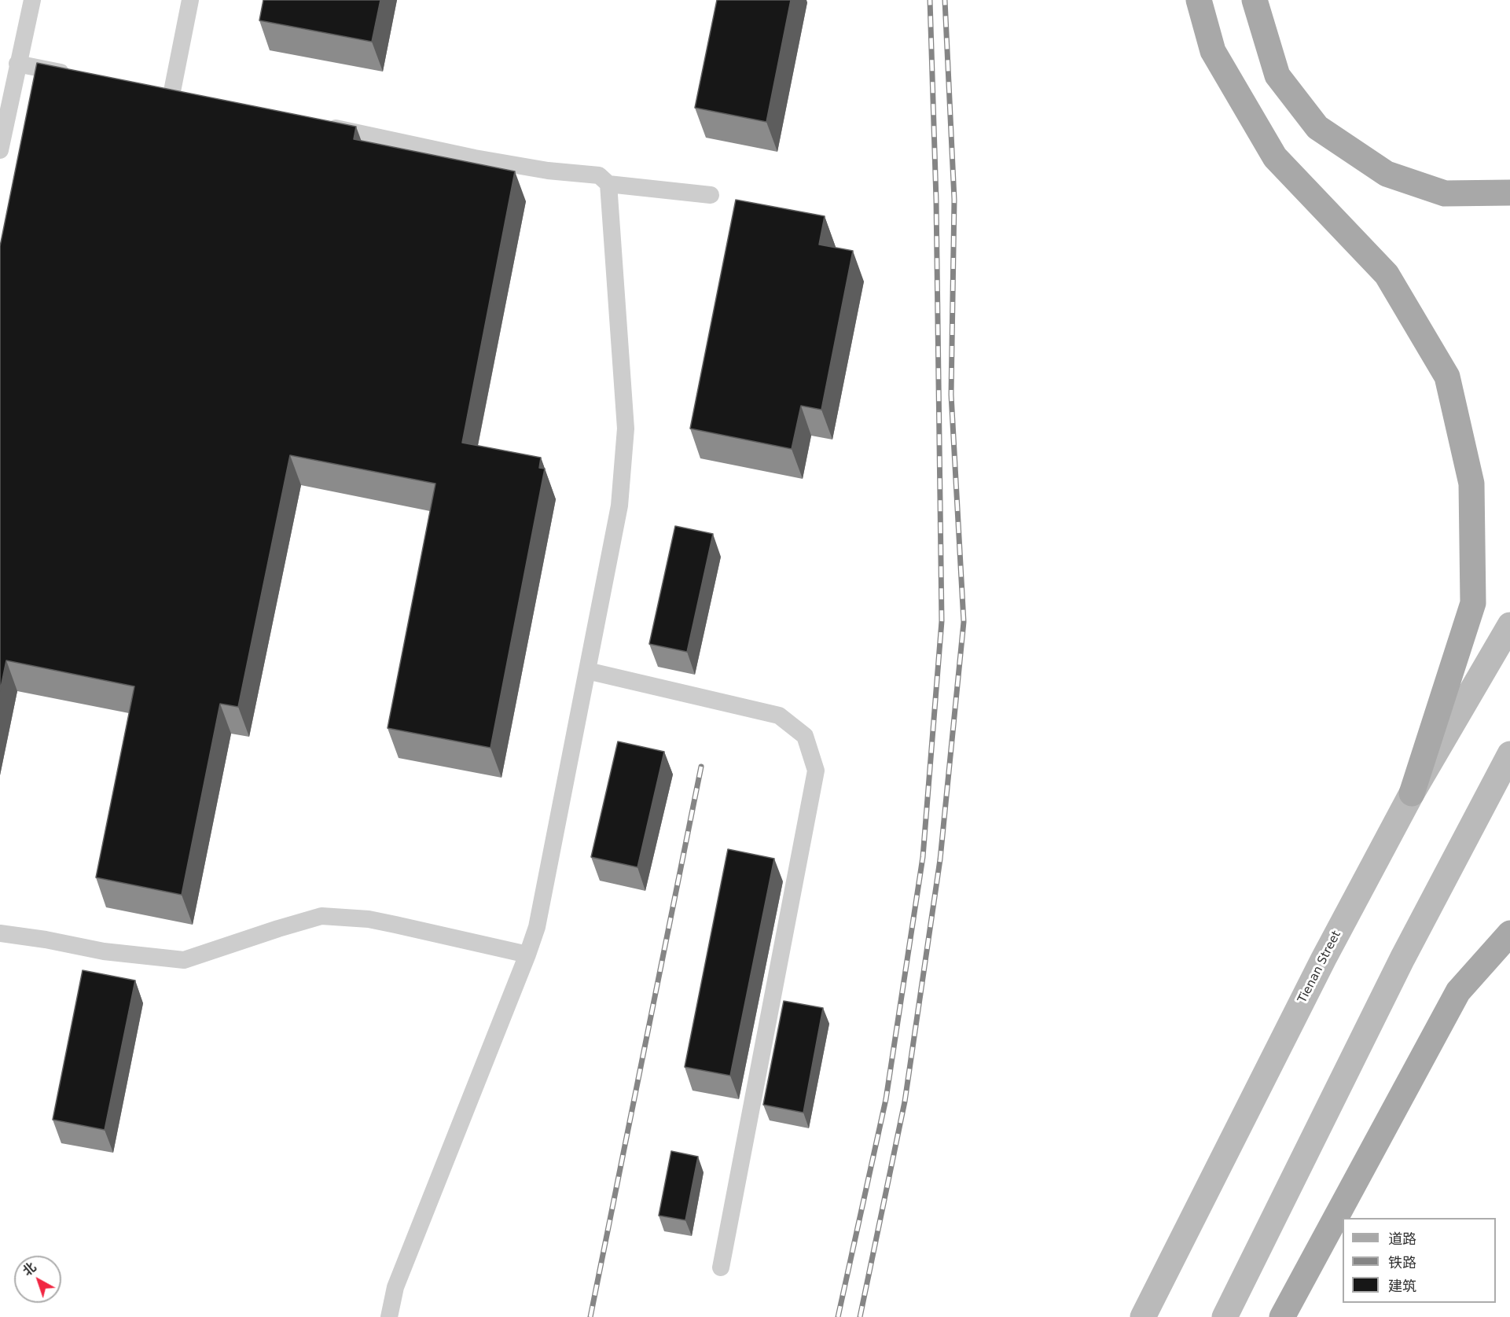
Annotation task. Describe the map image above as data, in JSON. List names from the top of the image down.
{
  "streets": {
    "main road": ["Tienan Street"]
  },
  "legend": ["道路", "铁路", "建筑"],
  "north": "top left"
}
